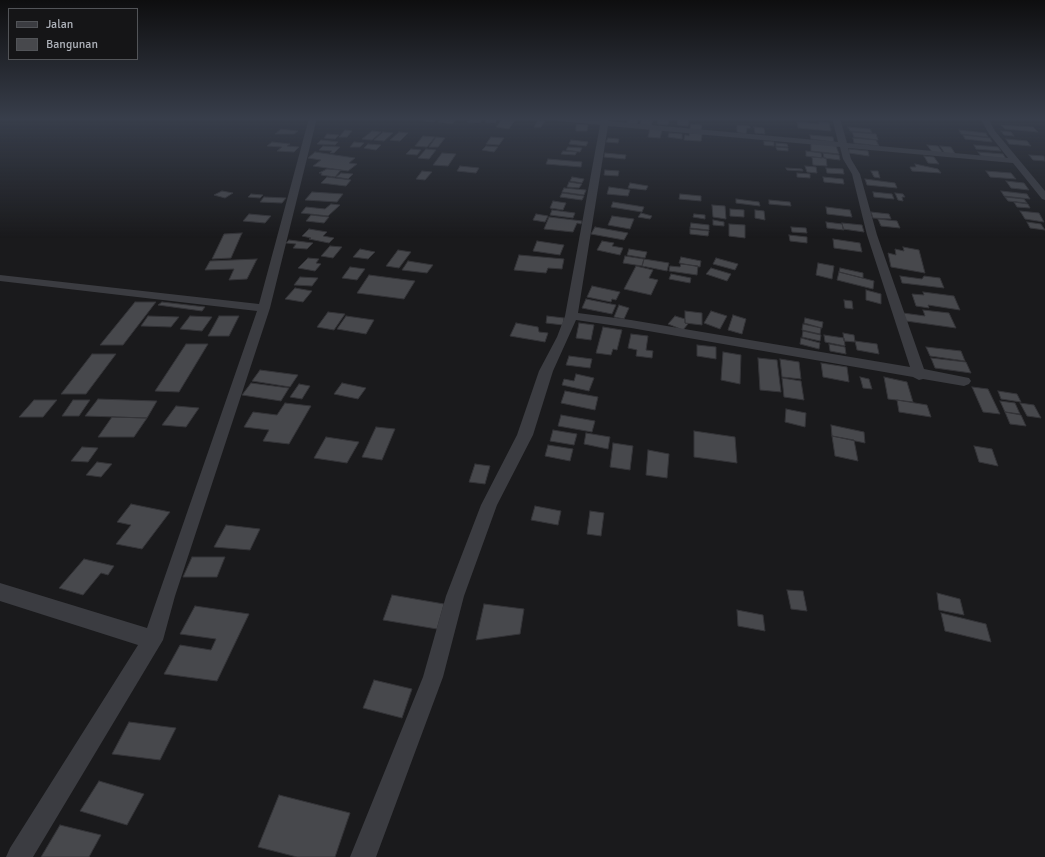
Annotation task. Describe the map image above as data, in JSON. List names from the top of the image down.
{
  "legend": ["Jalan", "Bangunan"]
}
